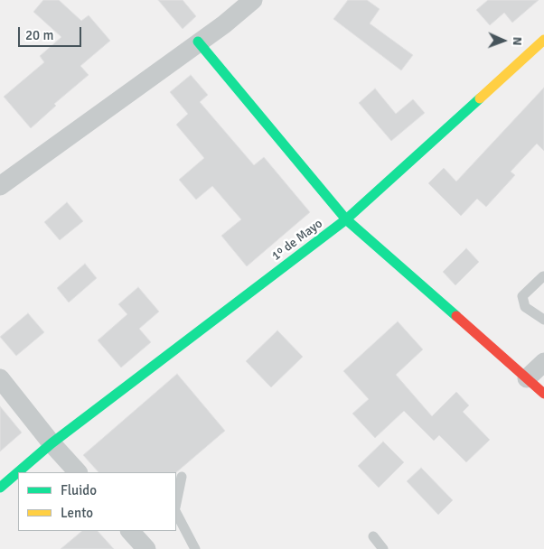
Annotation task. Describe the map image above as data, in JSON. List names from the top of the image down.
{
  "streets": {
    "street": ["1º de Mayo"]
  },
  "legend": ["Fluido", "Lento"],
  "scale_bar": "20 m",
  "north": "right"
}
